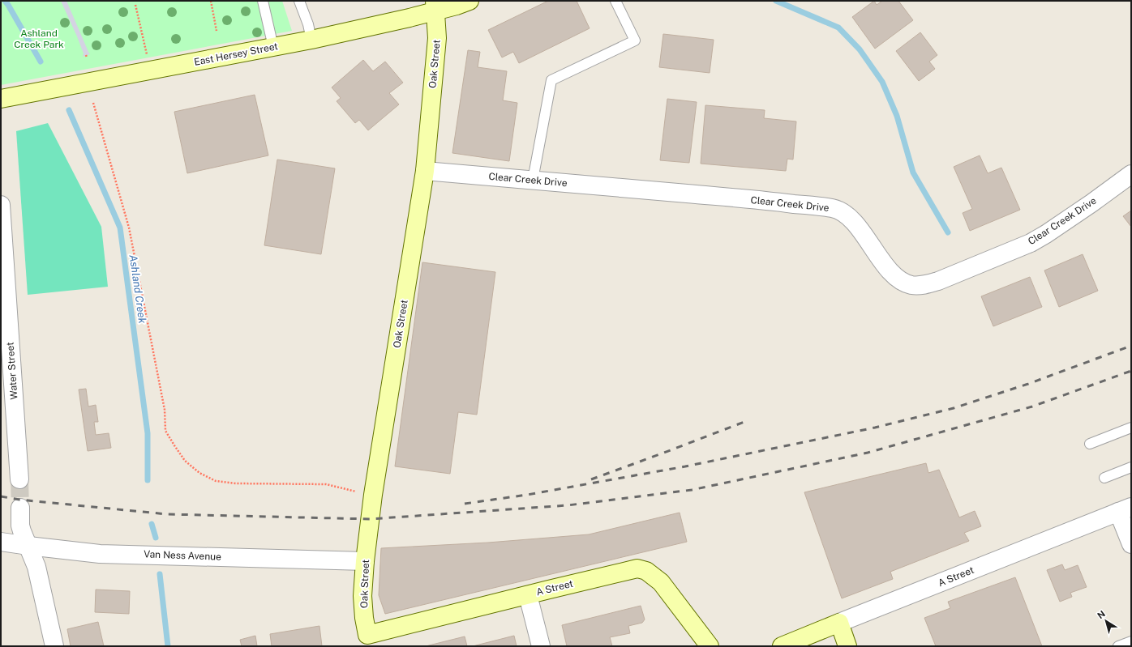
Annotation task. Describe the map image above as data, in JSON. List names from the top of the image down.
{
  "streets": {
    "street": [
      "East Hersey Street",
      "Oak Street",
      "Clear Creek Drive",
      "Water Street",
      "Van Ness Avenue",
      "A Street"
    ]
  },
  "crossings": [
    ["East Hersey Street", "Oak Street"],
    ["Oak Street", "Clear Creek Drive"],
    ["Oak Street", "Van Ness Avenue"],
    ["Oak Street", "A Street"]
  ],
  "water": ["Ashland Creek"],
  "parks": ["Ashland Creek Park"],
  "north": "top left"
}
